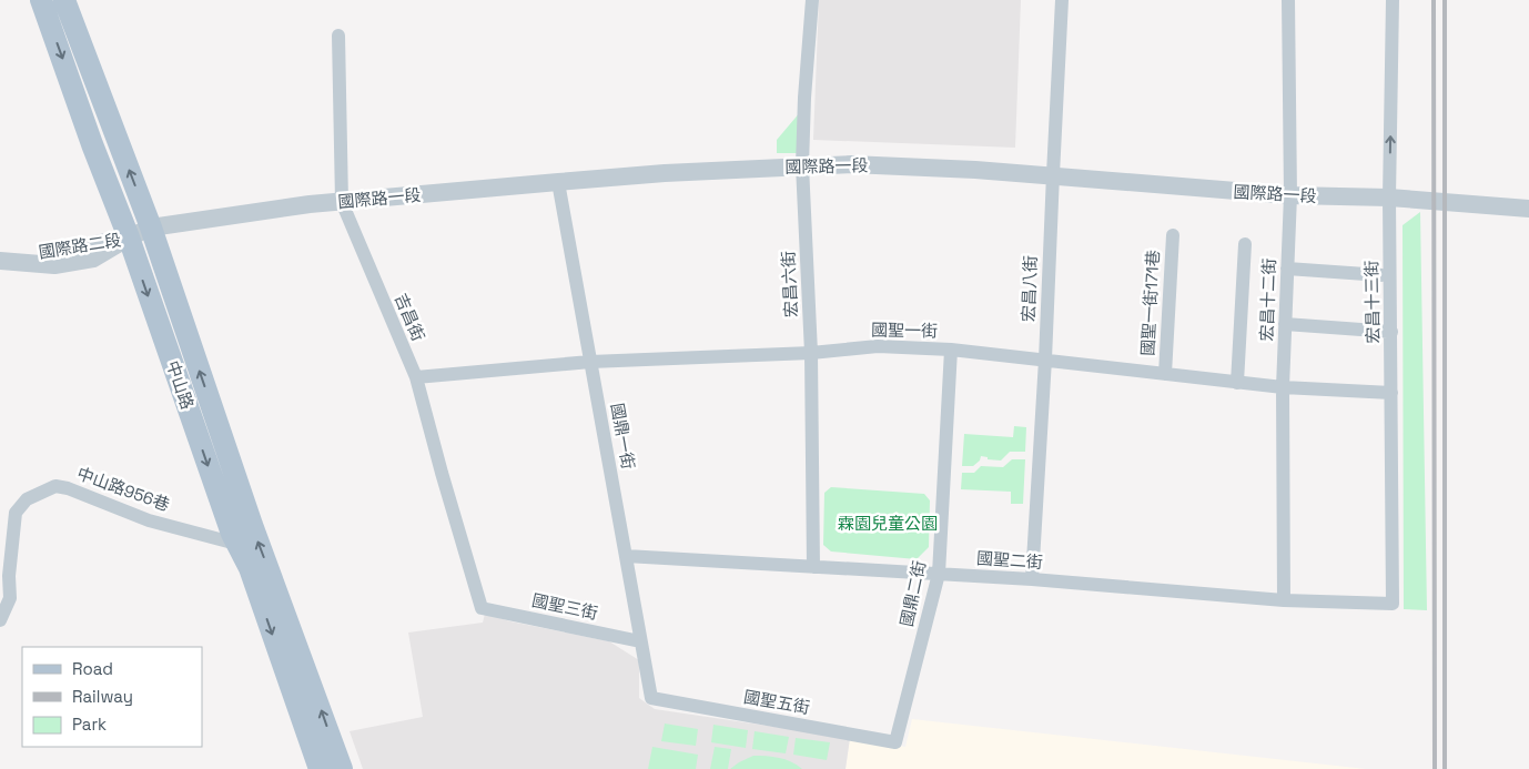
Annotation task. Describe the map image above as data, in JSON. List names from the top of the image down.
{
  "streets": {
    "main road": ["中山路"],
    "street": [
      "國際路一段",
      "國際路二段",
      "宏昌六街",
      "宏昌八街",
      "宏昌十二街",
      "宏昌十三街",
      "國聖一街171巷",
      "吉昌街",
      "國聖一街",
      "國鼎一街",
      "中山路956巷",
      "國聖二街",
      "國鼎二街",
      "國聖三街",
      "國聖五街"
    ]
  },
  "crossings": [
    ["國際路一段", "國際路二段"],
    ["國際路一段", "宏昌六街"],
    ["國際路一段", "宏昌八街"],
    ["國際路一段", "宏昌十二街"],
    ["國際路一段", "宏昌十三街"],
    ["國際路一段", "吉昌街"],
    ["國際路一段", "中山路"],
    ["國際路一段", "國鼎一街"],
    ["國際路二段", "中山路"],
    ["宏昌六街", "國聖一街"],
    ["宏昌六街", "國聖二街"],
    ["宏昌八街", "國聖一街"],
    ["宏昌八街", "國聖二街"],
    ["宏昌十二街", "國聖一街"],
    ["宏昌十二街", "國聖二街"],
    ["宏昌十三街", "國聖一街"],
    ["宏昌十三街", "國聖二街"],
    ["國聖一街171巷", "國聖一街"],
    ["吉昌街", "國聖一街"],
    ["吉昌街", "國聖三街"],
    ["國聖一街", "國鼎一街"],
    ["國聖一街", "國鼎二街"],
    ["中山路", "中山路956巷"],
    ["國鼎一街", "國聖二街"],
    ["國鼎一街", "國聖三街"],
    ["國鼎一街", "國聖五街"],
    ["國聖二街", "國鼎二街"],
    ["國鼎二街", "國聖五街"]
  ],
  "parks": ["霖園兒童公園"],
  "legend": ["Road", "Railway", "Park"]
}
